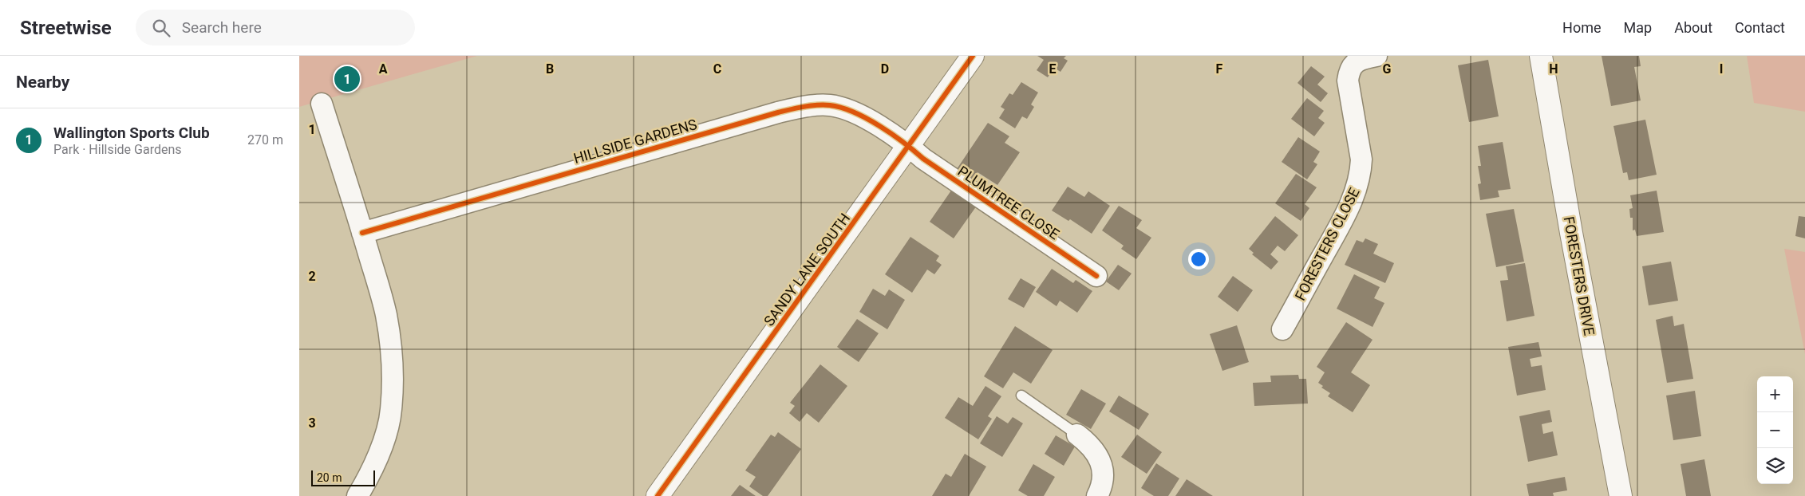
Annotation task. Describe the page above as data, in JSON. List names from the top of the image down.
{
  "streets": {
    "street": [
      "HILLSIDE GARDENS",
      "PLUMTREE CLOSE",
      "FORESTERS CLOSE",
      "SANDY LANE SOUTH",
      "FORESTERS DRIVE"
    ]
  },
  "crossings": [
    ["HILLSIDE GARDENS", "PLUMTREE CLOSE"],
    ["HILLSIDE GARDENS", "SANDY LANE SOUTH"],
    ["PLUMTREE CLOSE", "SANDY LANE SOUTH"]
  ],
  "scale_bar": "20 m",
  "page": {
    "header": "Streetwise",
    "search": "Search here",
    "nav": [
      "Home",
      "Map",
      "About",
      "Contact"
    ],
    "heading": "Nearby",
    "pins": "1",
    "list": [
      {
        "mark": "1",
        "name": "Wallington Sports Club",
        "note": "Park · Hillside Gardens",
        "value": "270 m"
      }
    ],
    "map_buttons": ["+", "−"],
    "scale": "20 m"
  },
  "grid": {
    "columns": [
      "A",
      "B",
      "C",
      "D",
      "E",
      "F",
      "G",
      "H",
      "I"
    ],
    "rows": ["1", "2", "3"]
  }
}
